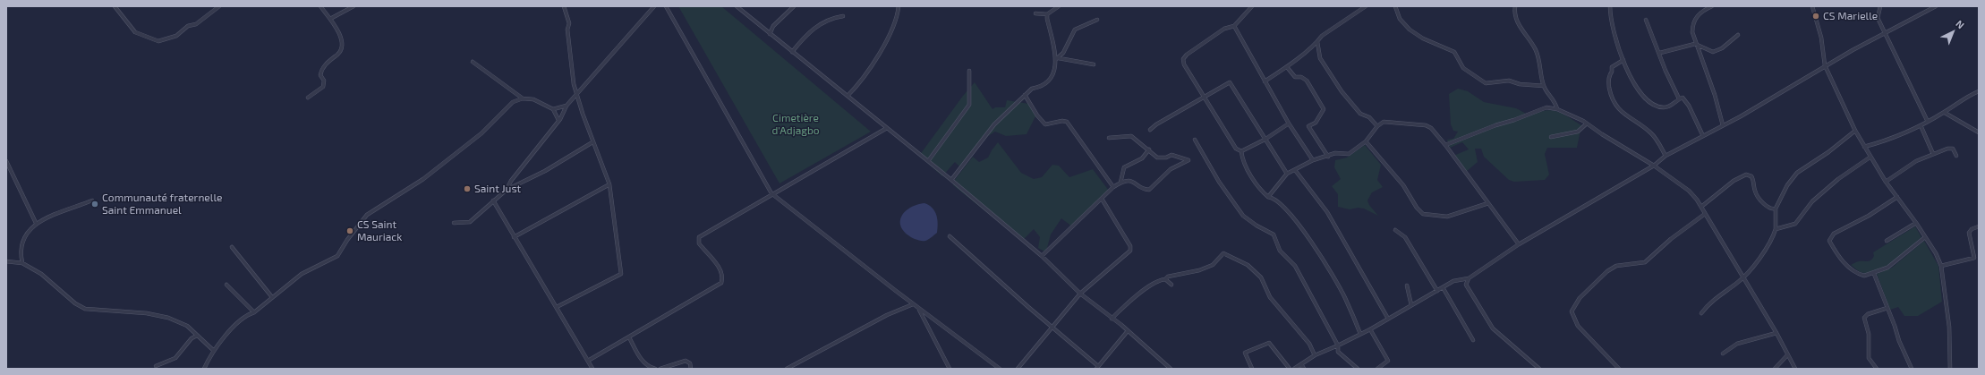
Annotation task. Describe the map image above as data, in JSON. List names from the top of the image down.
{
  "parks": ["Cimetière d'Adjagbo"],
  "places": [
    "CS Marielle",
    "Saint Just",
    "Communauté fraternelle Saint Emmanuel",
    "CS Saint Mauriack"
  ],
  "north": "top right"
}
